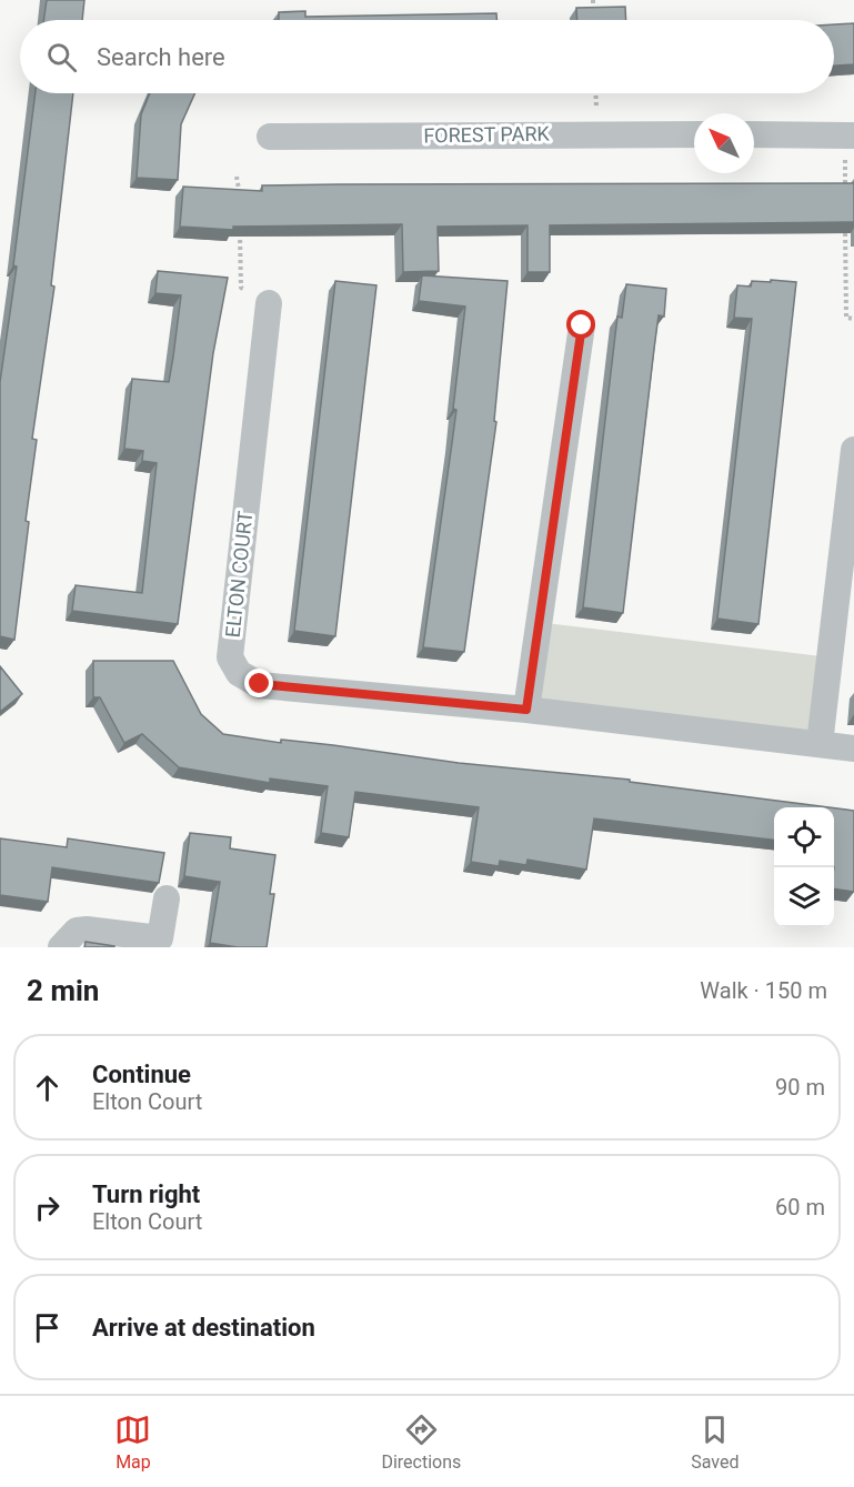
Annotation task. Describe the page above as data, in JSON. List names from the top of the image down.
{
  "streets": {
    "street": ["FOREST PARK", "ELTON COURT"]
  },
  "north": "top left",
  "page": {
    "search": "Search here",
    "heading": ["2 min", "Walk · 150 m"],
    "list": [
      ["Continue", "Elton Court", "90 m"],
      ["Turn right", "Elton Court", "60 m"],
      "Arrive at destination"
    ],
    "nav": ["Map", "Directions", "Saved"]
  }
}
